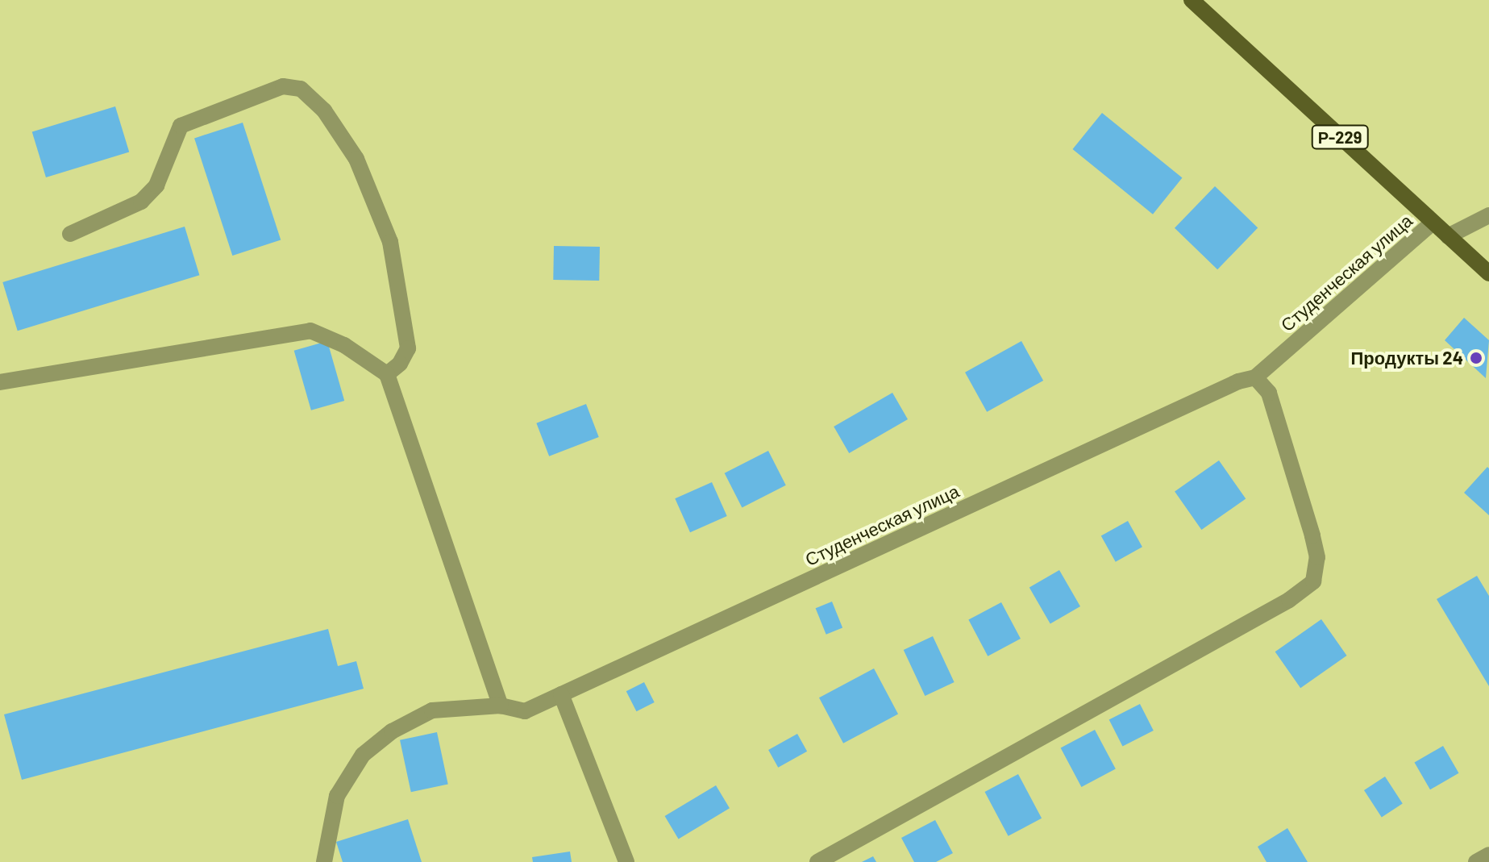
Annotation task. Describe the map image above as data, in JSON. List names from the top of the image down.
{
  "streets": {
    "main road": ["Р-229", "Студенческая улица"]
  },
  "places": ["Продукты 24"]
}
